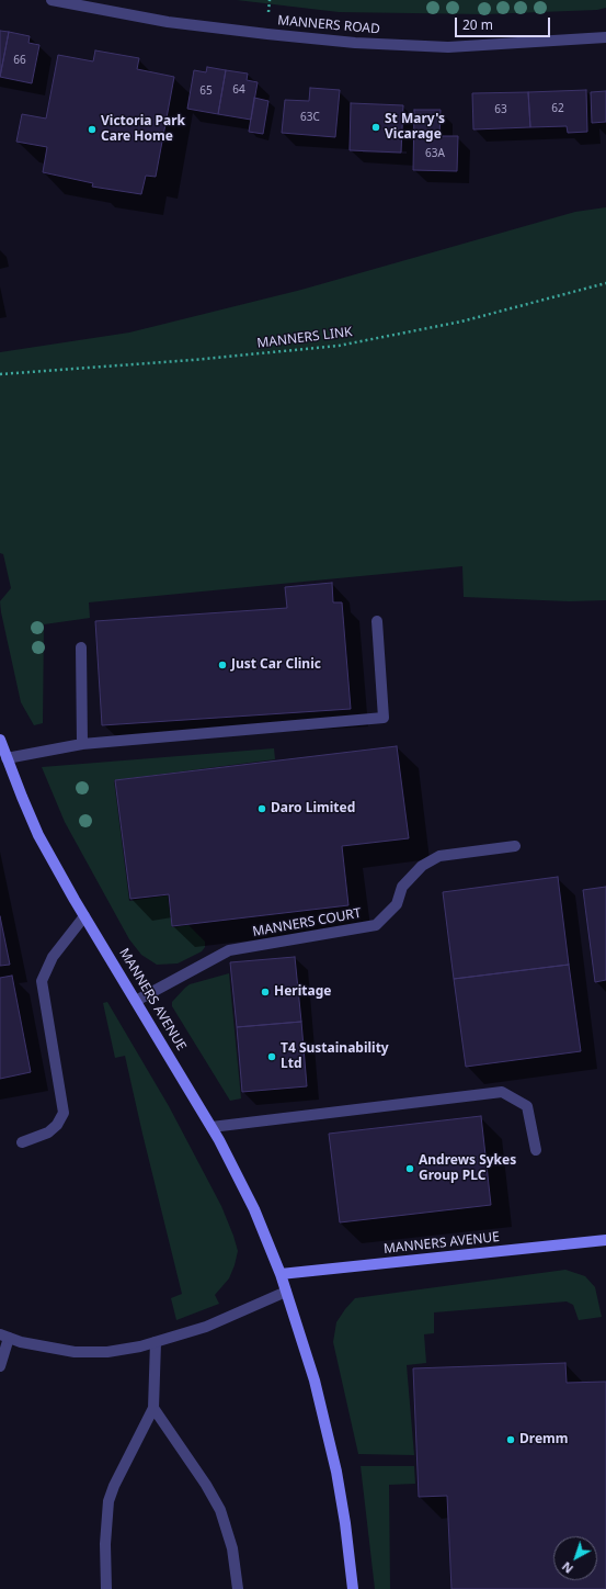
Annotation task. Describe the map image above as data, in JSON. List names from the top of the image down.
{
  "streets": {
    "street": ["MANNERS ROAD", "MANNERS COURT", "MANNERS AVENUE"],
    "path": ["MANNERS LINK"]
  },
  "crossings": [
    ["MANNERS COURT", "MANNERS AVENUE"]
  ],
  "places": [
    "St Mary's Vicarage",
    "Victoria Park Care Home",
    "Just Car Clinic",
    "Daro Limited",
    "Heritage",
    "T4 Sustainability Ltd",
    "Andrews Sykes Group PLC",
    "Dremm"
  ],
  "house_numbers": [
    "66",
    "64",
    "65",
    "62",
    "63",
    "63C",
    "63A"
  ],
  "scale_bar": "20 m",
  "north": "bottom left"
}
